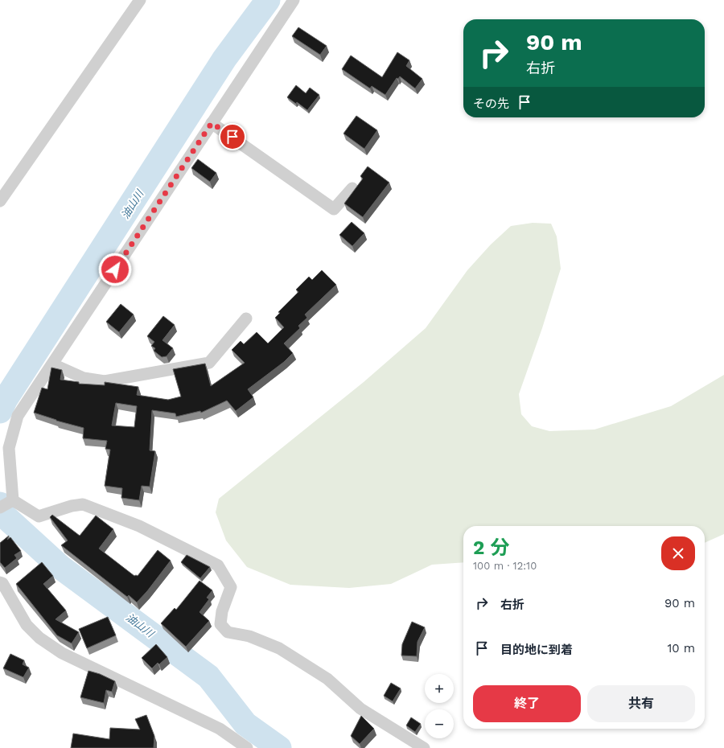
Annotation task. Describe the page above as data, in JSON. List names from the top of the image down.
{
  "water": ["油山川"],
  "page": {
    "turn": ["90 m", "右折"],
    "then": "その先",
    "heading": ["2 分", "100 m · 12:10"],
    "list": [
      {
        "name": "右折",
        "value": "90 m"
      },
      {
        "name": "目的地に到着",
        "value": "10 m"
      }
    ],
    "map_buttons": ["+", "−"],
    "buttons": ["終了", "共有"]
  }
}
